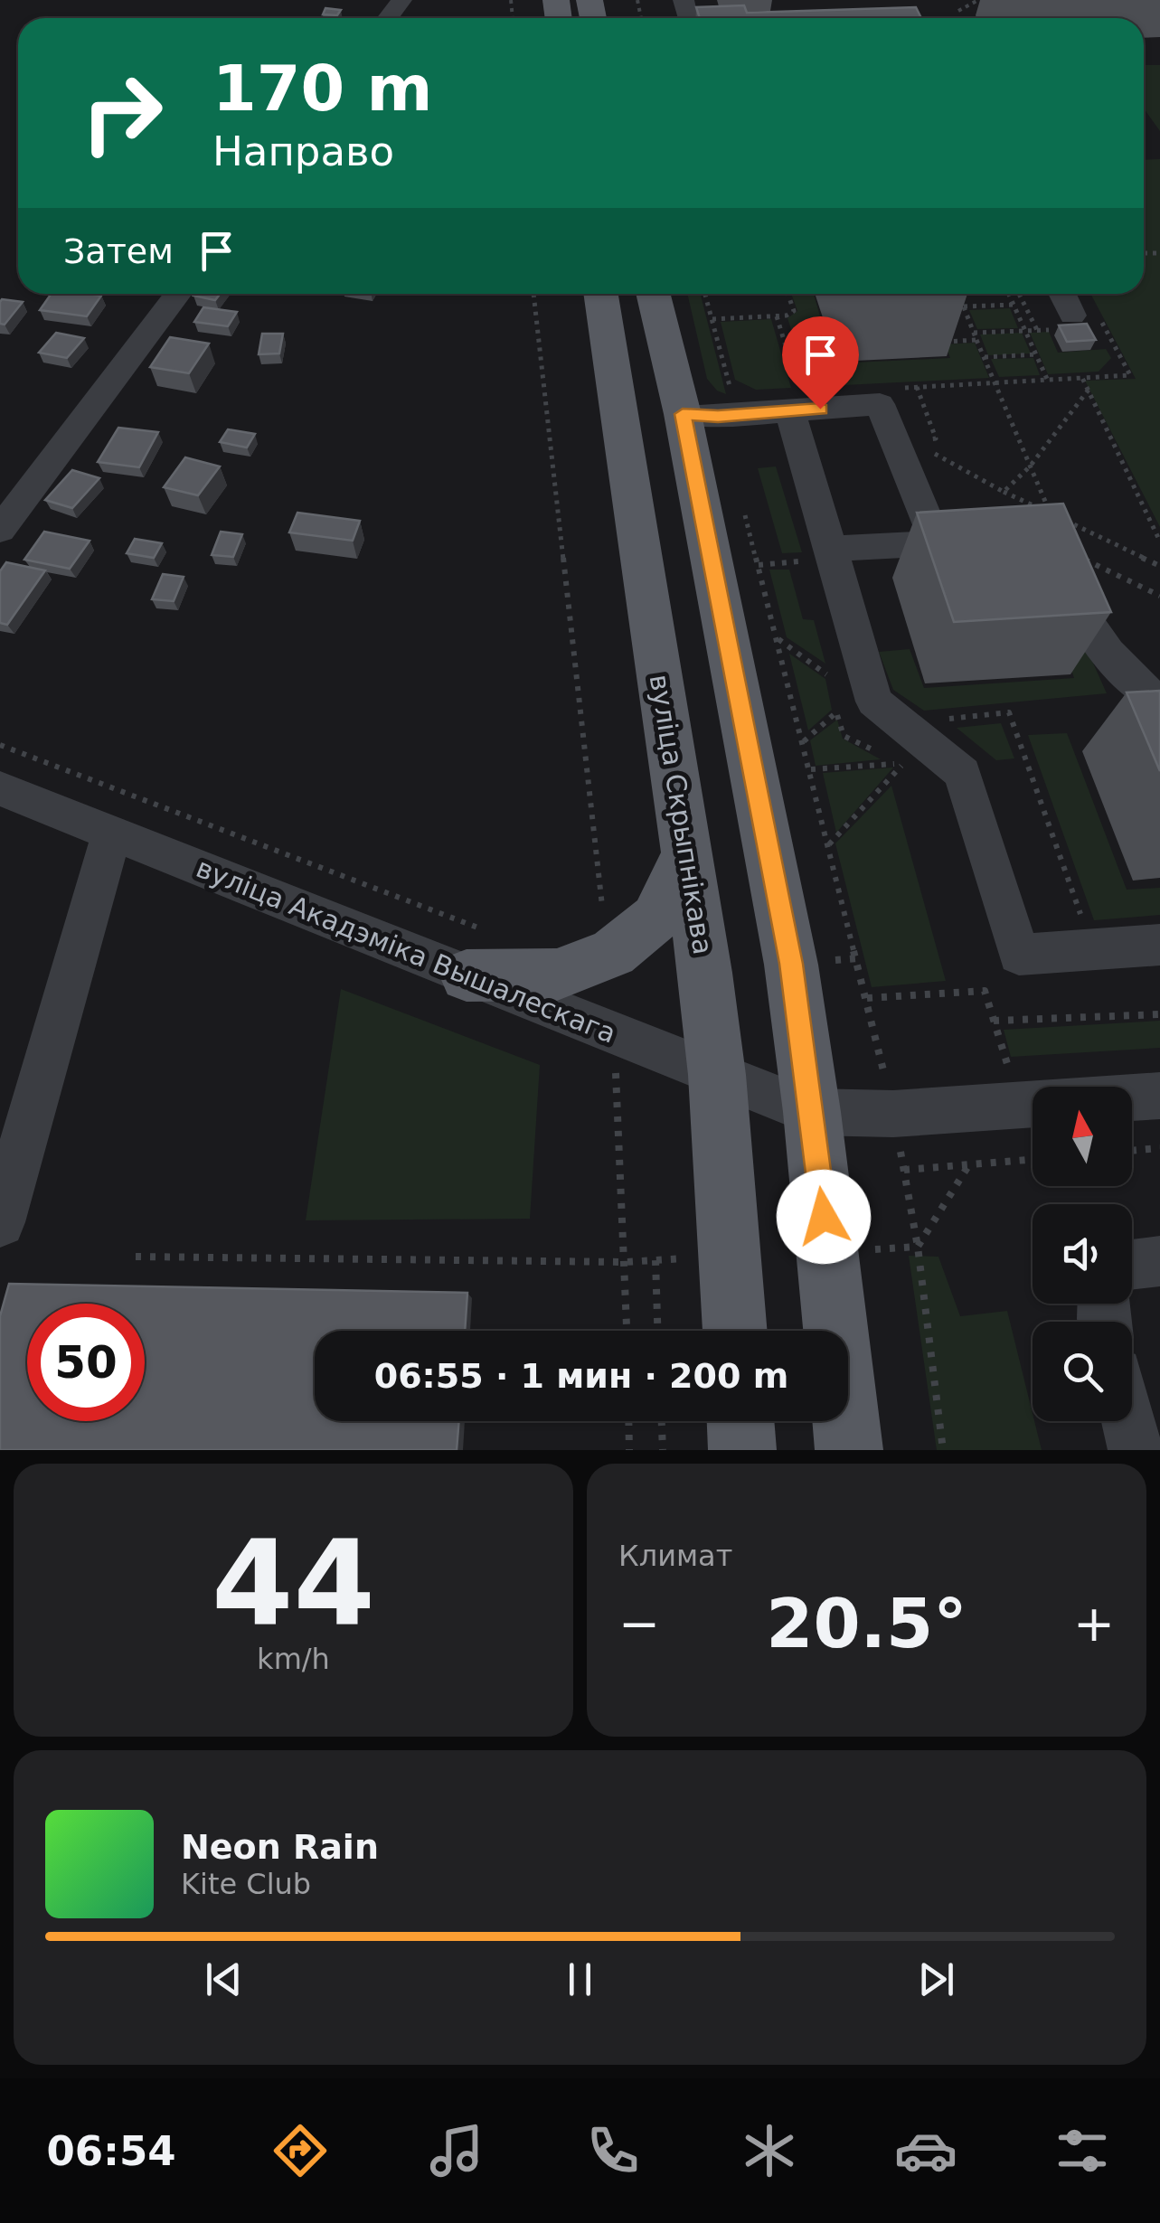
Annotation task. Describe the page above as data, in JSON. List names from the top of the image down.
{
  "streets": {
    "main road": ["вуліца Скрыпнікава"],
    "street": ["вуліца Акадэміка Вышалескага"]
  },
  "crossings": [
    ["вуліца Скрыпнікава", "вуліца Акадэміка Вышалескага"]
  ],
  "north": "top",
  "page": {
    "turn": ["170 m", "Направо"],
    "then": "Затем",
    "limit": "50",
    "trip": "06:55 · 1 мин · 200 m",
    "tile": [
      ["44", "km/h"],
      "Климат"
    ],
    "heat": ["−", "20.5°", "+"],
    "song": ["Neon Rain", "Kite Club"],
    "tabs": "06:54"
  }
}
